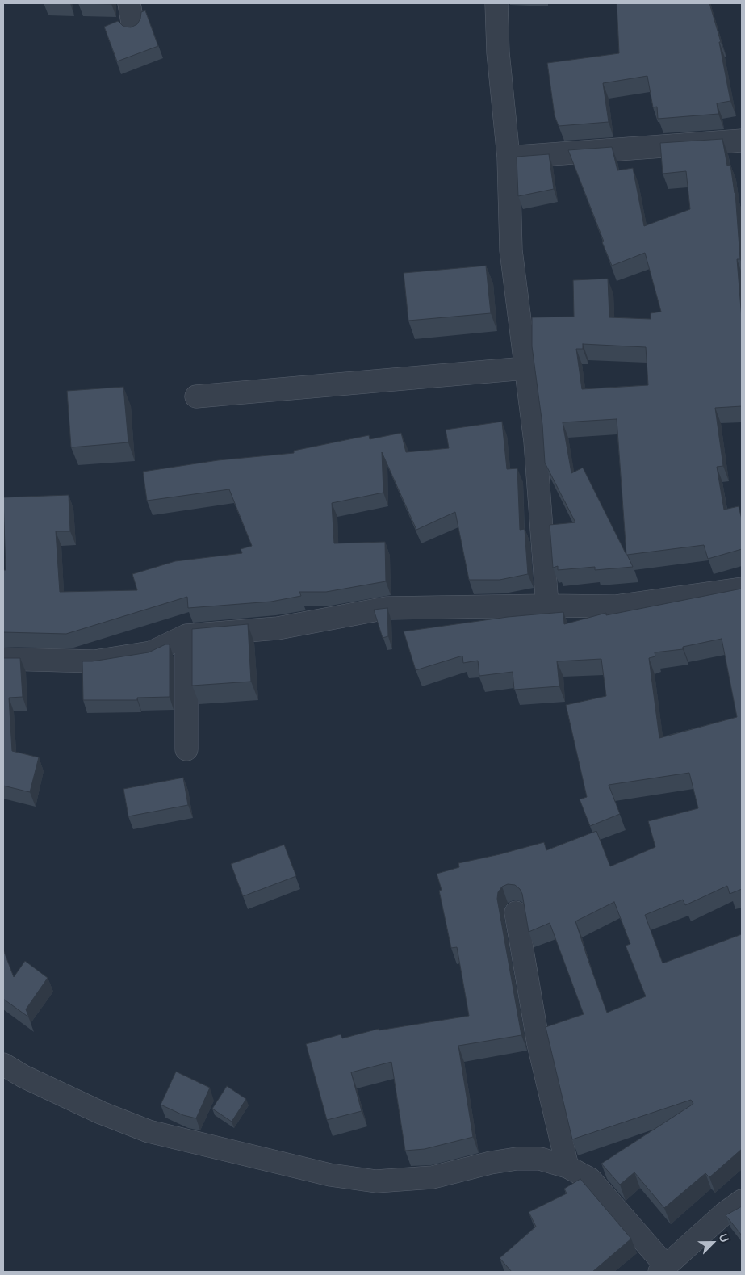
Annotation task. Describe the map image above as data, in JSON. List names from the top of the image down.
{
  "north": "top right"
}
